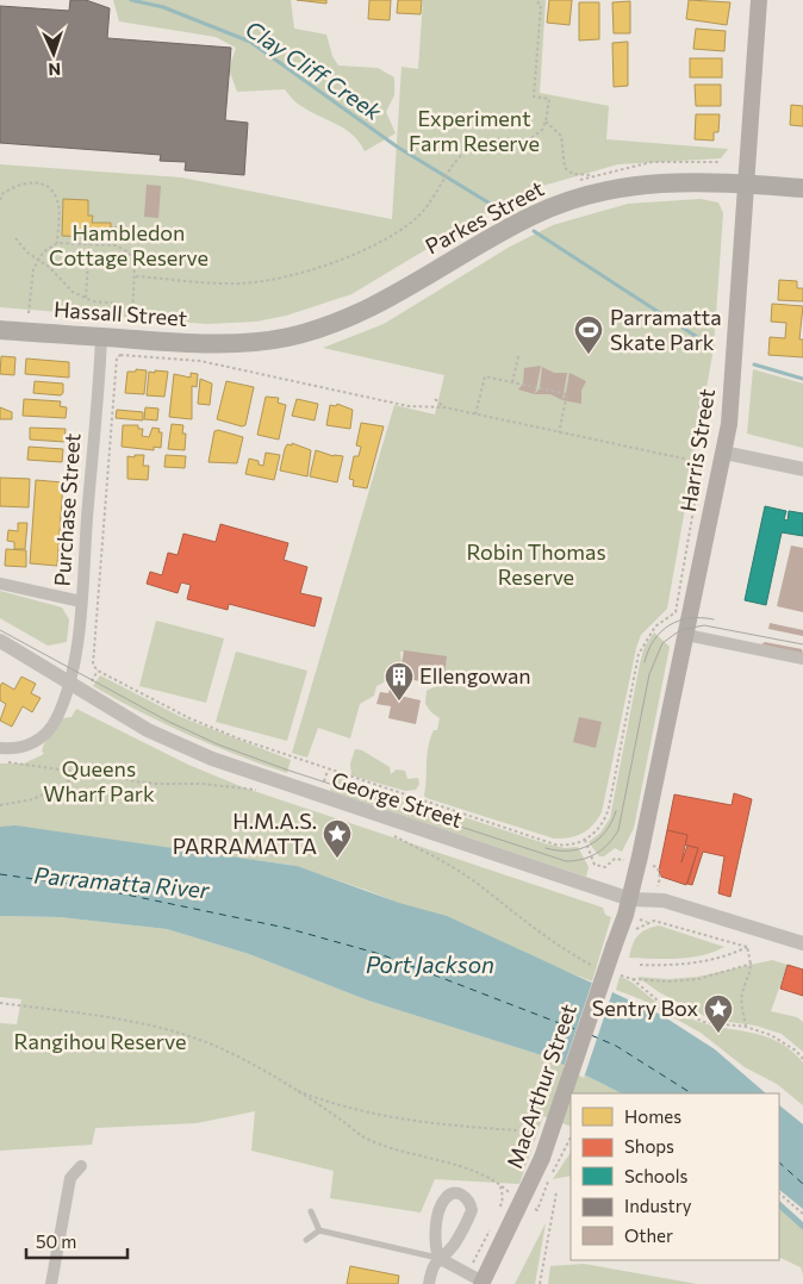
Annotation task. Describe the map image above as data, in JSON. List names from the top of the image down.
{
  "streets": {
    "main road": [
      "Parkes Street",
      "Hassall Street",
      "Harris Street",
      "MacArthur Street"
    ],
    "street": ["Purchase Street", "George Street"]
  },
  "crossings": [
    ["Parkes Street", "Hassall Street"],
    ["Parkes Street", "Harris Street"],
    ["Hassall Street", "Purchase Street"],
    ["Harris Street", "George Street"],
    ["Harris Street", "MacArthur Street"],
    ["Purchase Street", "George Street"],
    ["George Street", "MacArthur Street"]
  ],
  "water": ["Clay Cliff Creek", "Parramatta River", "Port Jackson"],
  "parks": [
    "Experiment Farm Reserve",
    "Hambledon Cottage Reserve",
    "Robin Thomas Reserve",
    "Queens Wharf Park",
    "Rangihou Reserve"
  ],
  "places": {
    "sports": ["Parramatta Skate Park"],
    "building": ["Ellengowan"],
    "place": ["H.M.A.S. PARRAMATTA", "Sentry Box"]
  },
  "legend": [
    "Homes",
    "Shops",
    "Schools",
    "Industry",
    "Other"
  ],
  "scale_bar": "50 m",
  "north": "bottom"
}
